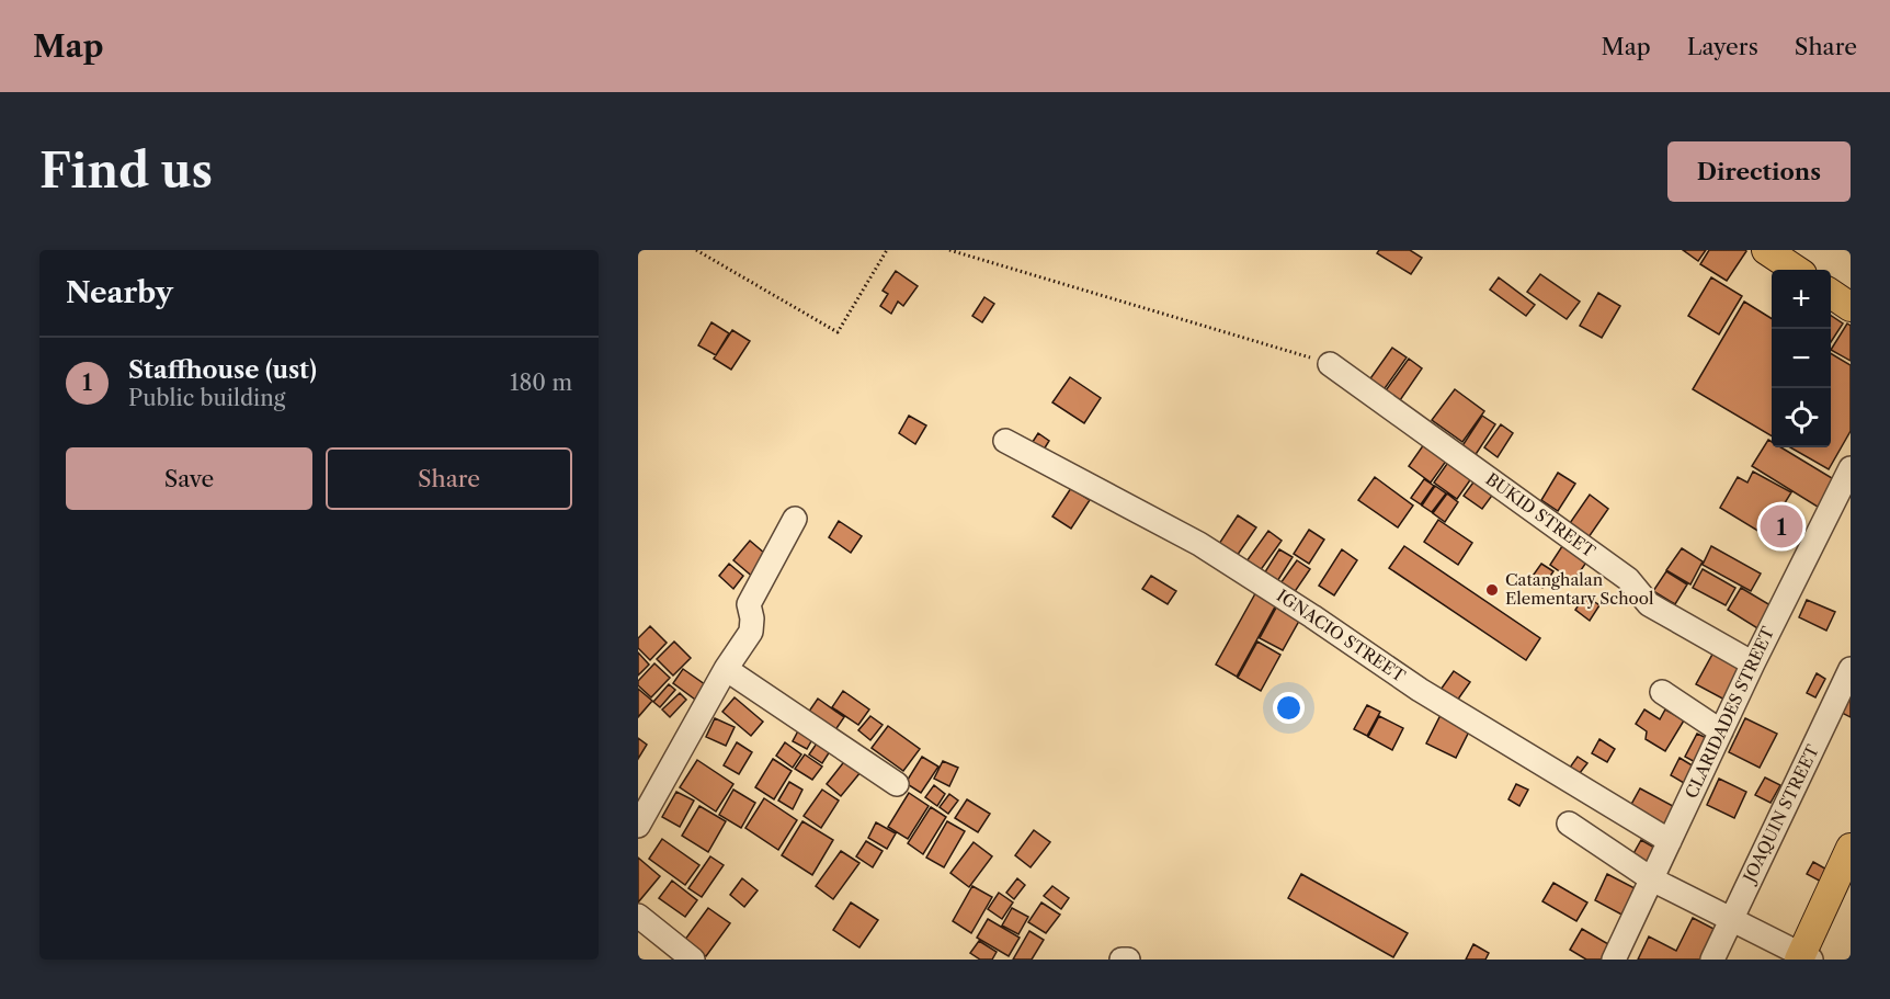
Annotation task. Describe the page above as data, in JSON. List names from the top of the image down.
{
  "streets": {
    "street": [
      "BUKID STREET",
      "IGNACIO STREET",
      "CLARIDADES STREET",
      "JOAQUIN STREET"
    ]
  },
  "crossings": [
    ["BUKID STREET", "CLARIDADES STREET"],
    ["IGNACIO STREET", "CLARIDADES STREET"]
  ],
  "places": ["Catanghalan Elementary School"],
  "page": {
    "header": "Map",
    "nav": ["Map", "Layers", "Share"],
    "buttons": [
      "Directions",
      ["Save", "Share"]
    ],
    "title": "Find us",
    "heading": "Nearby",
    "map_buttons": ["+", "−"],
    "list": [
      {
        "mark": "1",
        "name": "Staffhouse (ust)",
        "note": "Public building",
        "value": "180 m"
      }
    ],
    "pins": "1"
  }
}
